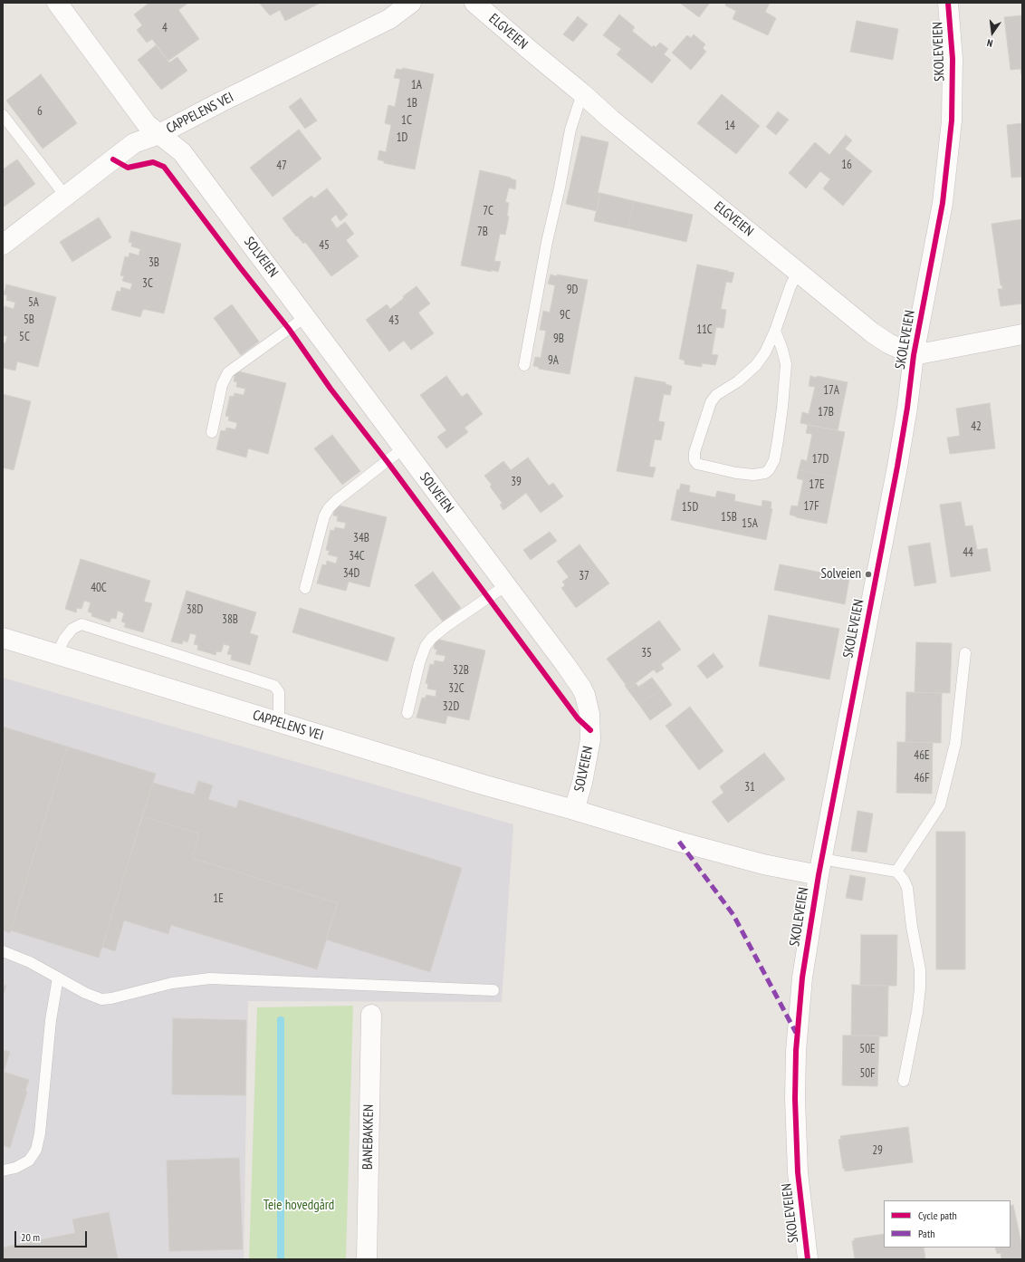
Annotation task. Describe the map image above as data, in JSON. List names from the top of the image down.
{
  "streets": {
    "street": [
      "ELGVEIEN",
      "SKOLEVEIEN",
      "CAPPELENS VEI",
      "SOLVEIEN",
      "BANEBAKKEN"
    ]
  },
  "crossings": [
    ["ELGVEIEN", "SKOLEVEIEN"],
    ["SKOLEVEIEN", "SOLVEIEN"],
    ["CAPPELENS VEI", "SOLVEIEN"]
  ],
  "parks": ["Teie hovedgård"],
  "places": ["Solveien"],
  "house_numbers": [
    "4",
    "1A",
    "1B",
    "6",
    "1C",
    "14",
    "1D",
    "16",
    "47",
    "7C",
    "7B",
    "45",
    "3B",
    "3C",
    "9D",
    "5A",
    "9C",
    "5B",
    "43",
    "11C",
    "5C",
    "9B",
    "9A",
    "17A",
    "17B",
    "42",
    "17D",
    "39",
    "17E",
    "17F",
    "15D",
    "15B",
    "15A",
    "34B",
    "44",
    "34C",
    "34D",
    "37",
    "40C",
    "38D",
    "38B",
    "35",
    "32B",
    "32C",
    "32D",
    "46E",
    "46F",
    "31",
    "1E",
    "50E",
    "50F",
    "29"
  ],
  "legend": ["Cycle path", "Path"],
  "scale_bar": "20 m",
  "north": "bottom"
}
